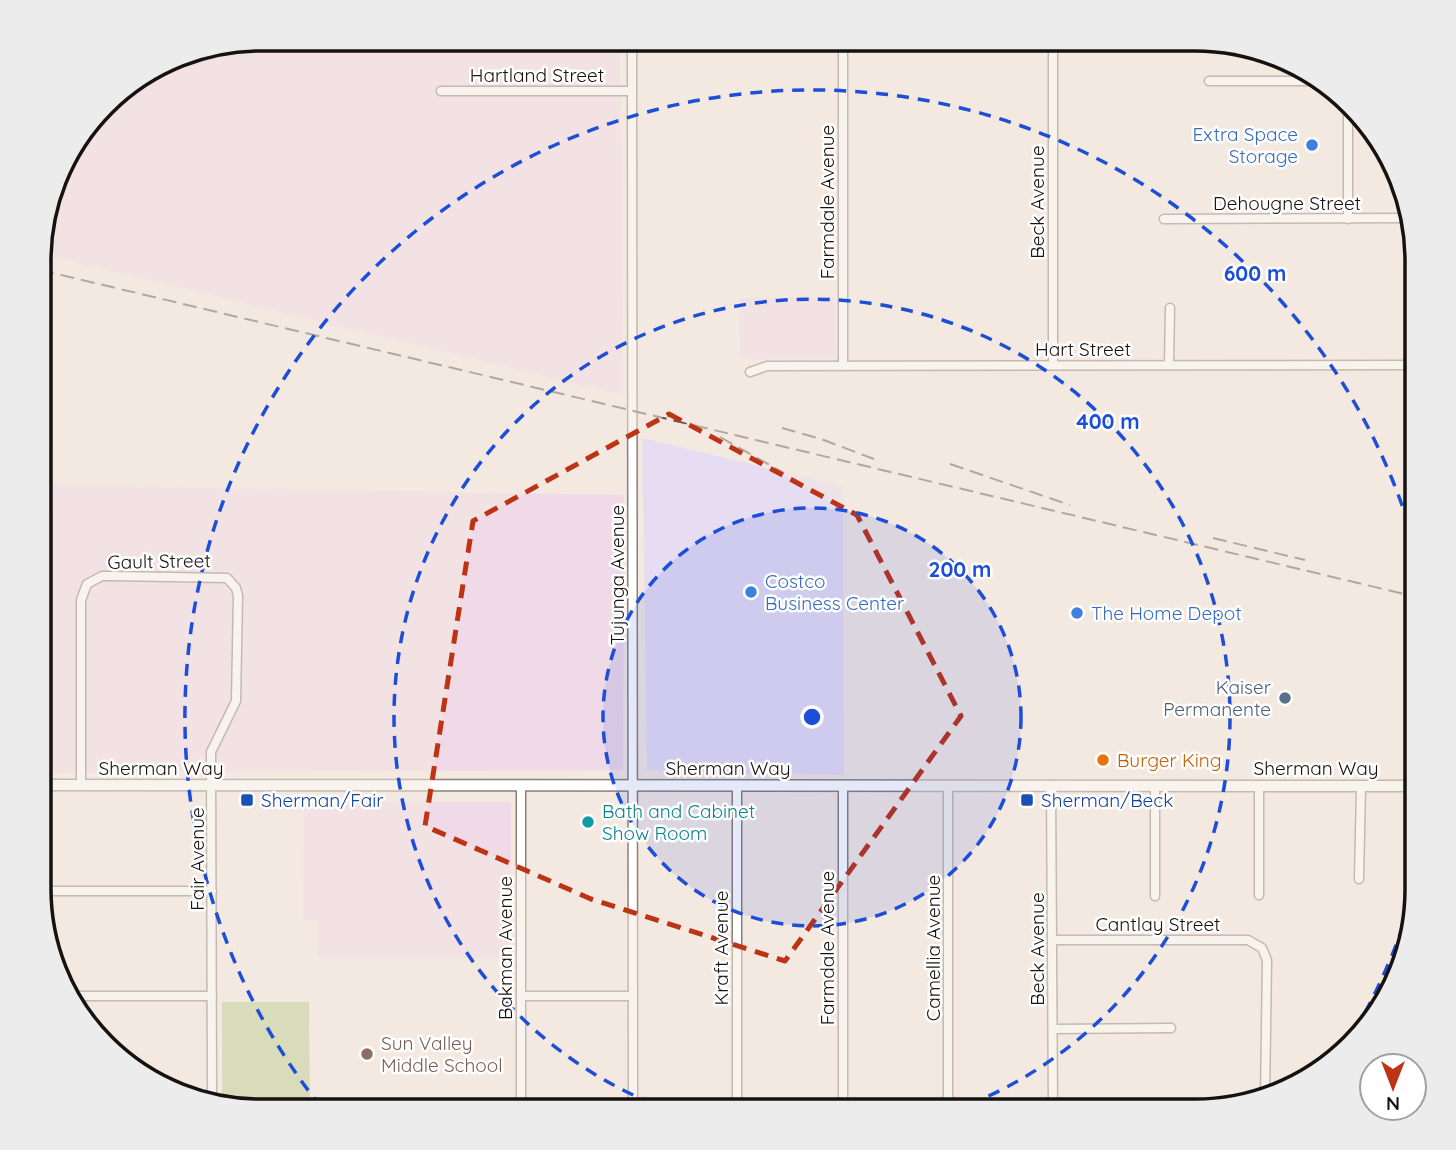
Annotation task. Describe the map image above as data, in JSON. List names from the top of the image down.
{
  "streets": {
    "main road": ["Sherman Way"],
    "street": [
      "Hartland Street",
      "Farmdale Avenue",
      "Beck Avenue",
      "Dehougne Street",
      "Hart Street",
      "Gault Street",
      "Tujunga Avenue",
      "Fair Avenue",
      "Cantlay Street",
      "Bakman Avenue",
      "Kraft Avenue",
      "Camellia Avenue"
    ]
  },
  "crossings": [
    ["Hartland Street", "Tujunga Avenue"],
    ["Farmdale Avenue", "Hart Street"],
    ["Farmdale Avenue", "Sherman Way"],
    ["Beck Avenue", "Hart Street"],
    ["Beck Avenue", "Sherman Way"],
    ["Beck Avenue", "Cantlay Street"],
    ["Gault Street", "Sherman Way"],
    ["Gault Street", "Fair Avenue"],
    ["Tujunga Avenue", "Sherman Way"],
    ["Sherman Way", "Fair Avenue"],
    ["Sherman Way", "Bakman Avenue"],
    ["Sherman Way", "Kraft Avenue"],
    ["Sherman Way", "Camellia Avenue"]
  ],
  "places": {
    "other": [
      "Extra Space Storage",
      "Costco Business Center",
      "The Home Depot",
      "Kaiser Permanente",
      "Burger King",
      "Bath and Cabinet Show Room",
      "Sun Valley Middle School"
    ],
    "transit": ["Sherman/Fair", "Sherman/Beck"]
  },
  "north": "bottom",
  "rings": ["600 m", "400 m", "200 m"]
}
